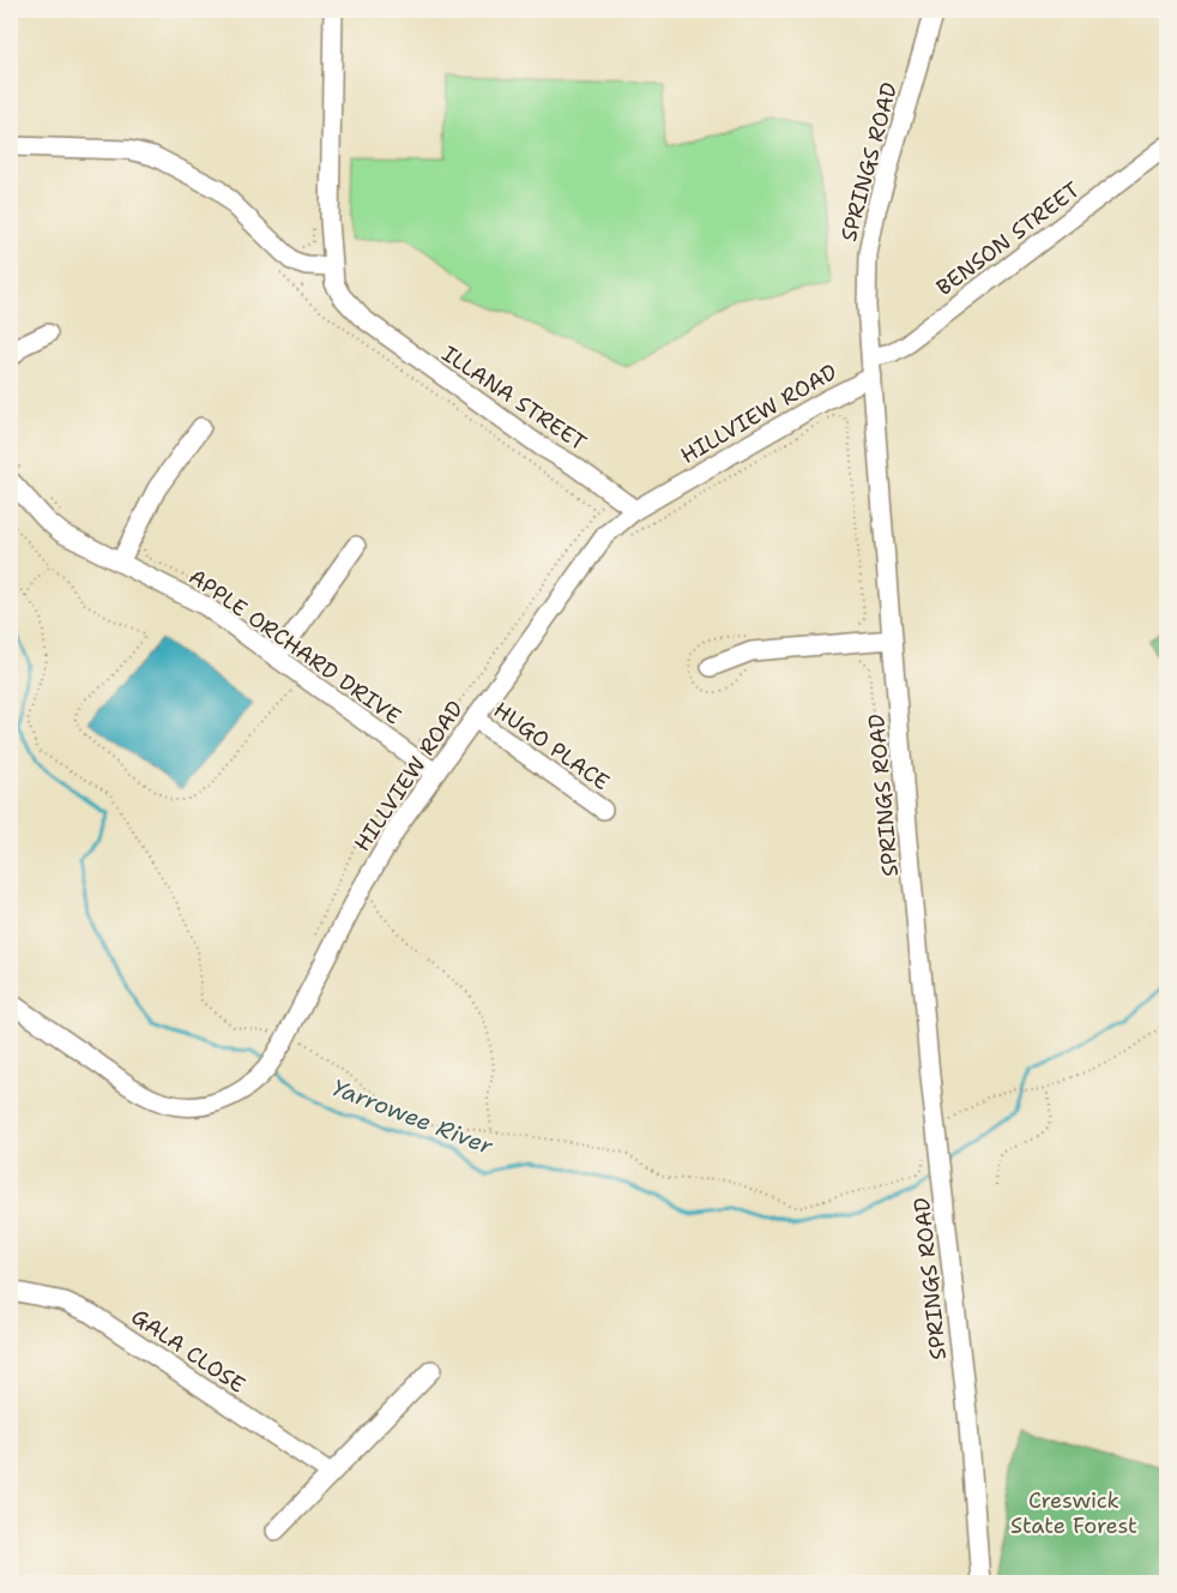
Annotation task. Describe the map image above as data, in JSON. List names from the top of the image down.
{
  "streets": {
    "street": [
      "SPRINGS ROAD",
      "BENSON STREET",
      "ILLANA STREET",
      "HILLVIEW ROAD",
      "APPLE ORCHARD DRIVE",
      "HUGO PLACE",
      "GALA CLOSE"
    ]
  },
  "crossings": [
    ["SPRINGS ROAD", "BENSON STREET"],
    ["SPRINGS ROAD", "HILLVIEW ROAD"],
    ["ILLANA STREET", "HILLVIEW ROAD"],
    ["HILLVIEW ROAD", "APPLE ORCHARD DRIVE"],
    ["HILLVIEW ROAD", "HUGO PLACE"]
  ],
  "water": ["Yarrowee River"],
  "parks": ["Creswick State Forest"]
}
